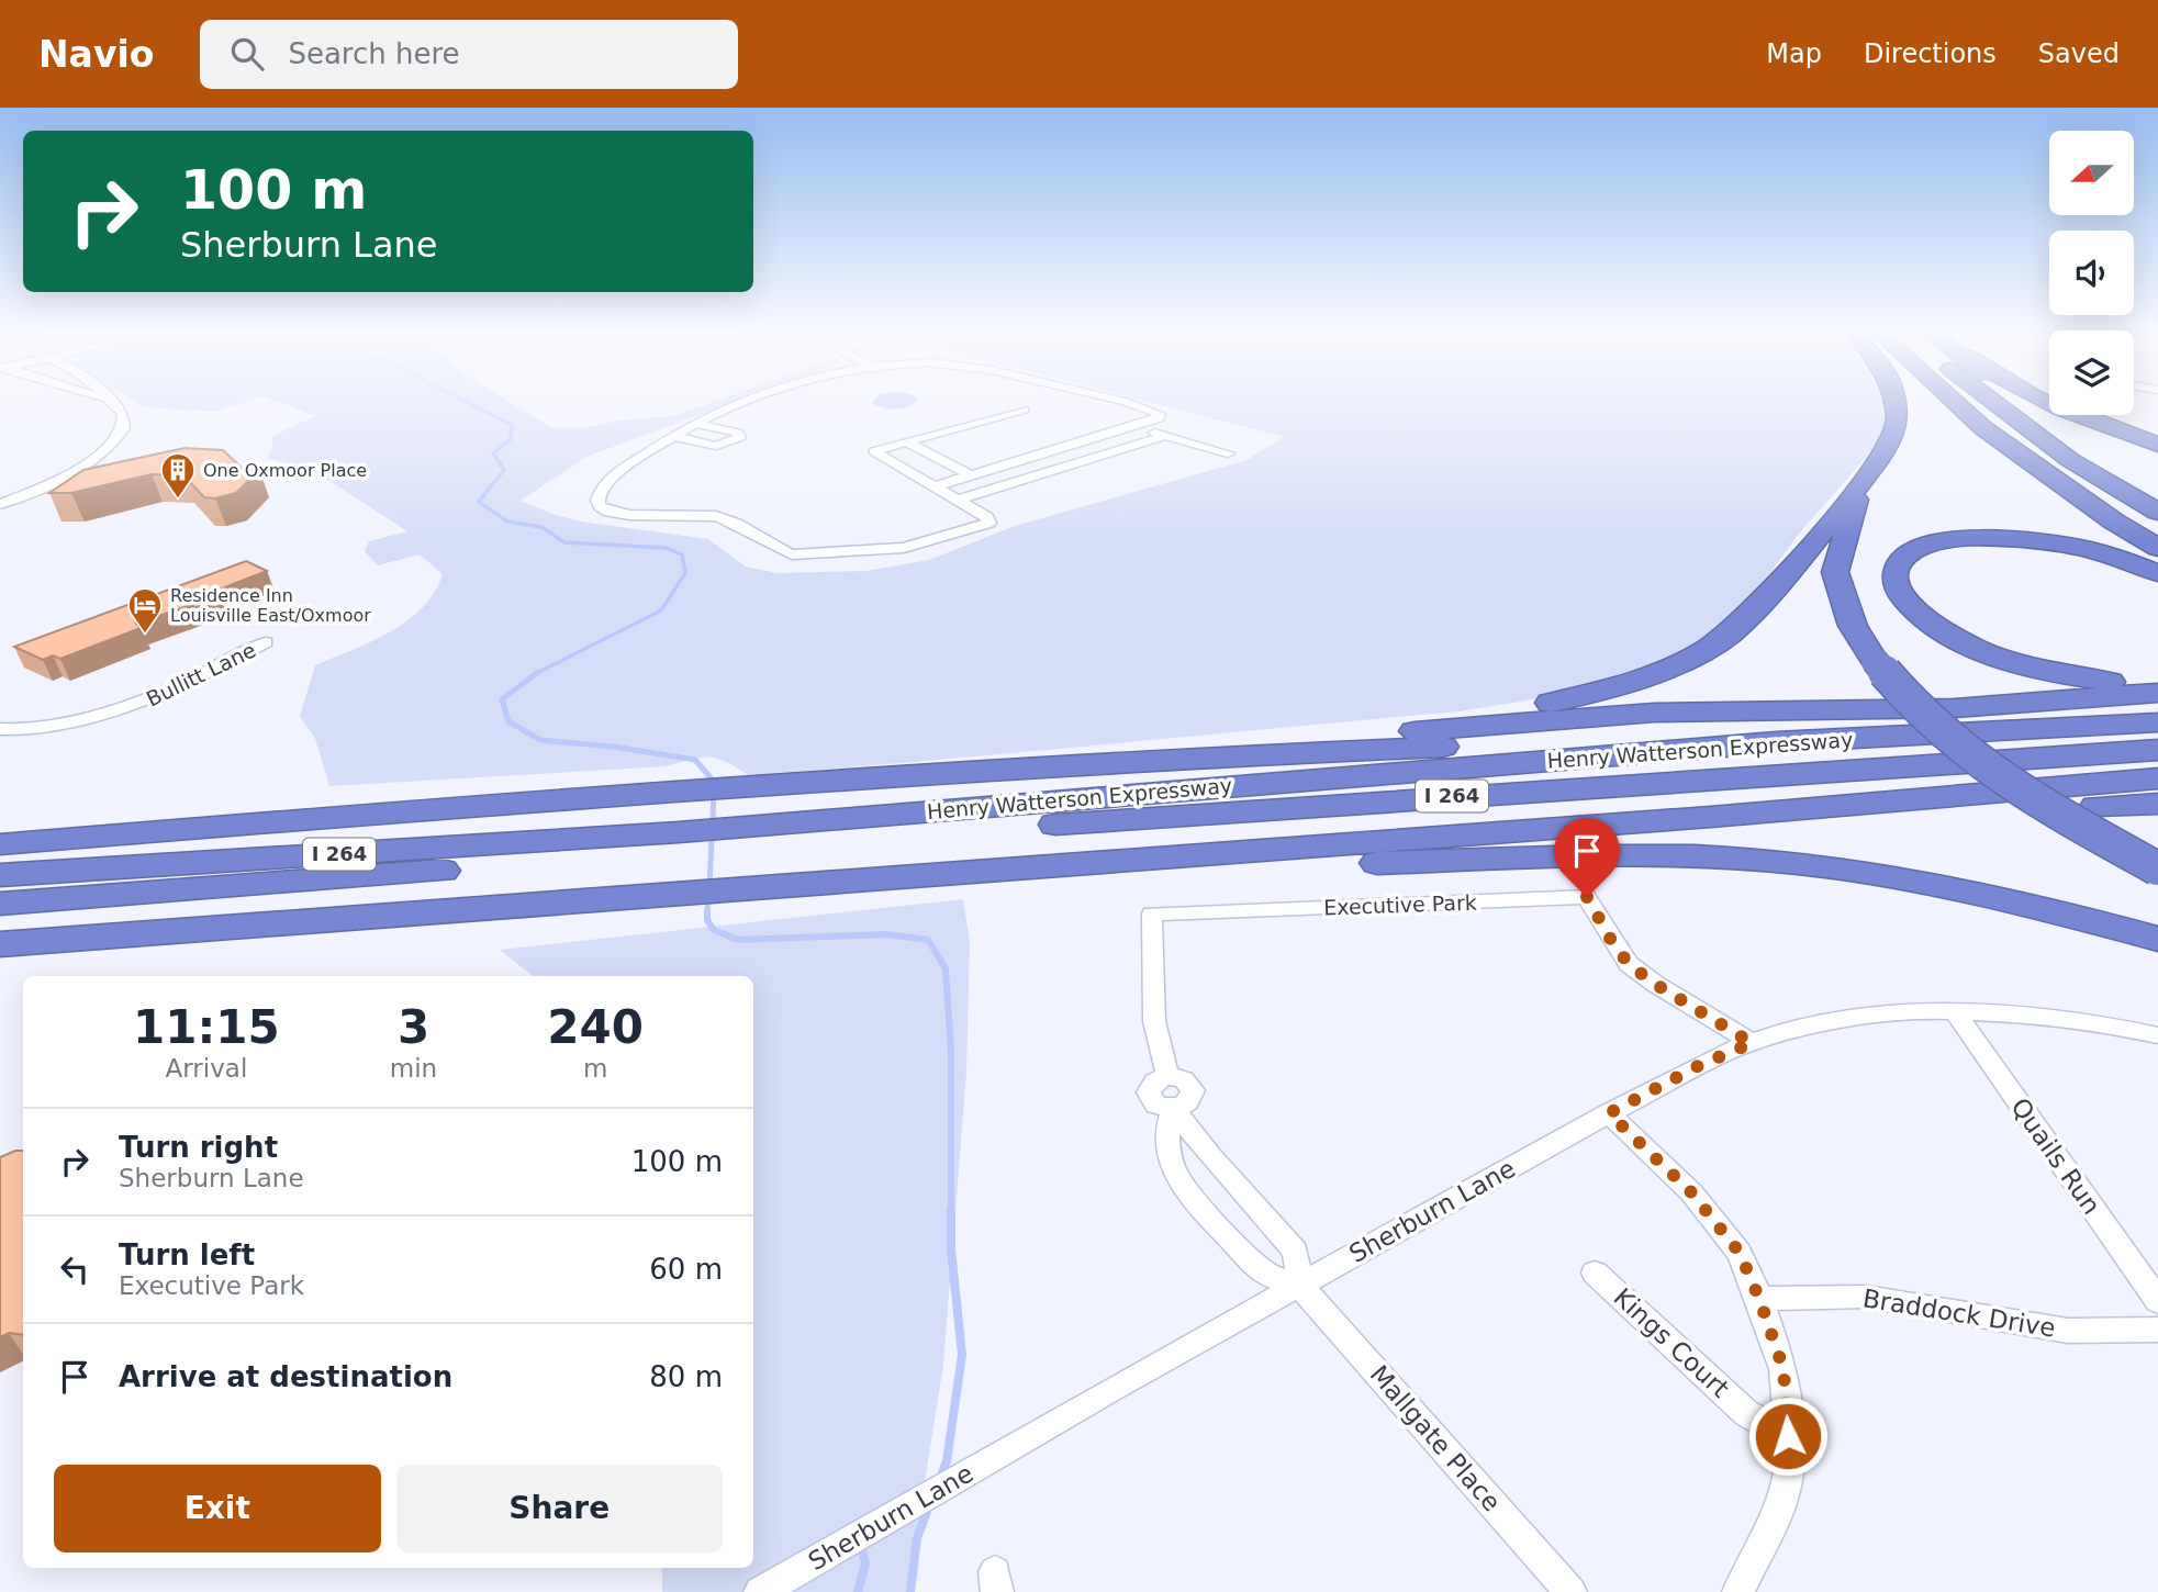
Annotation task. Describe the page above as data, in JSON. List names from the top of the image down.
{
  "streets": {
    "highway": ["Henry Watterson Expressway", "I 264"],
    "street": [
      "Bullitt Lane",
      "Executive Park",
      "Quails Run",
      "Sherburn Lane",
      "Braddock Drive",
      "Kings Court",
      "Mallgate Place"
    ]
  },
  "crossings": [
    ["Executive Park", "Sherburn Lane"],
    ["Executive Park", "Mallgate Place"],
    ["Quails Run", "Sherburn Lane"],
    ["Sherburn Lane", "Mallgate Place"]
  ],
  "places": {
    "building": ["One Oxmoor Place"],
    "hotel": ["Residence Inn Louisville East/Oxmoor"]
  },
  "north": "left",
  "page": {
    "header": "Navio",
    "search": "Search here",
    "nav": ["Map", "Directions", "Saved"],
    "turn": ["100 m", "Sherburn Lane"],
    "eta": [
      "11:15",
      "Arrival",
      "3",
      "min",
      "240",
      "m"
    ],
    "list": [
      {
        "name": "Turn right",
        "note": "Sherburn Lane",
        "value": "100 m"
      },
      {
        "name": "Turn left",
        "note": "Executive Park",
        "value": "60 m"
      },
      {
        "name": "Arrive at destination",
        "value": "80 m"
      }
    ],
    "buttons": ["Exit", "Share"]
  }
}
